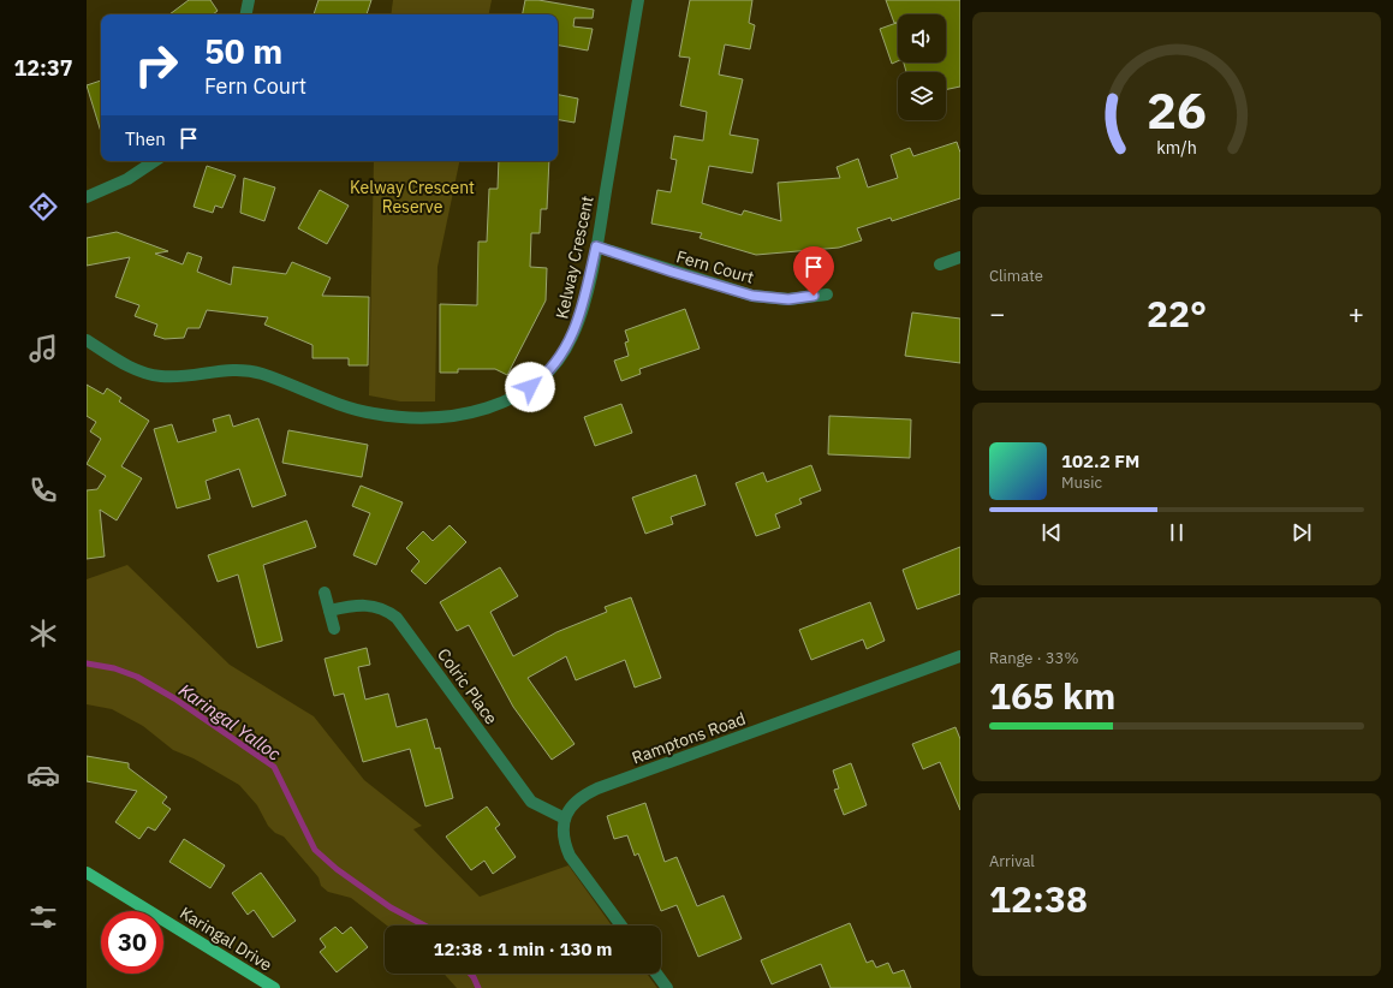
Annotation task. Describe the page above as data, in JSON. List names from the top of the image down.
{
  "streets": {
    "main road": ["Karingal Drive"],
    "street": [
      "Kelway Crescent",
      "Fern Court",
      "Colric Place",
      "Ramptons Road"
    ]
  },
  "crossings": [
    ["Kelway Crescent", "Fern Court"],
    ["Colric Place", "Ramptons Road"]
  ],
  "water": ["Karingal Yalloc"],
  "parks": ["Kelway Crescent Reserve"],
  "page": {
    "tabs": "12:37",
    "turn": ["50 m", "Fern Court"],
    "then": "Then",
    "tile": [
      "Climate",
      ["Range · 33%", "165 km"],
      ["Arrival", "12:38"]
    ],
    "heat": ["−", "22°", "+"],
    "song": ["102.2 FM", "Music"],
    "limit": "30",
    "trip": "12:38 · 1 min · 130 m",
    "gauge": ["26", "km/h"]
  }
}
